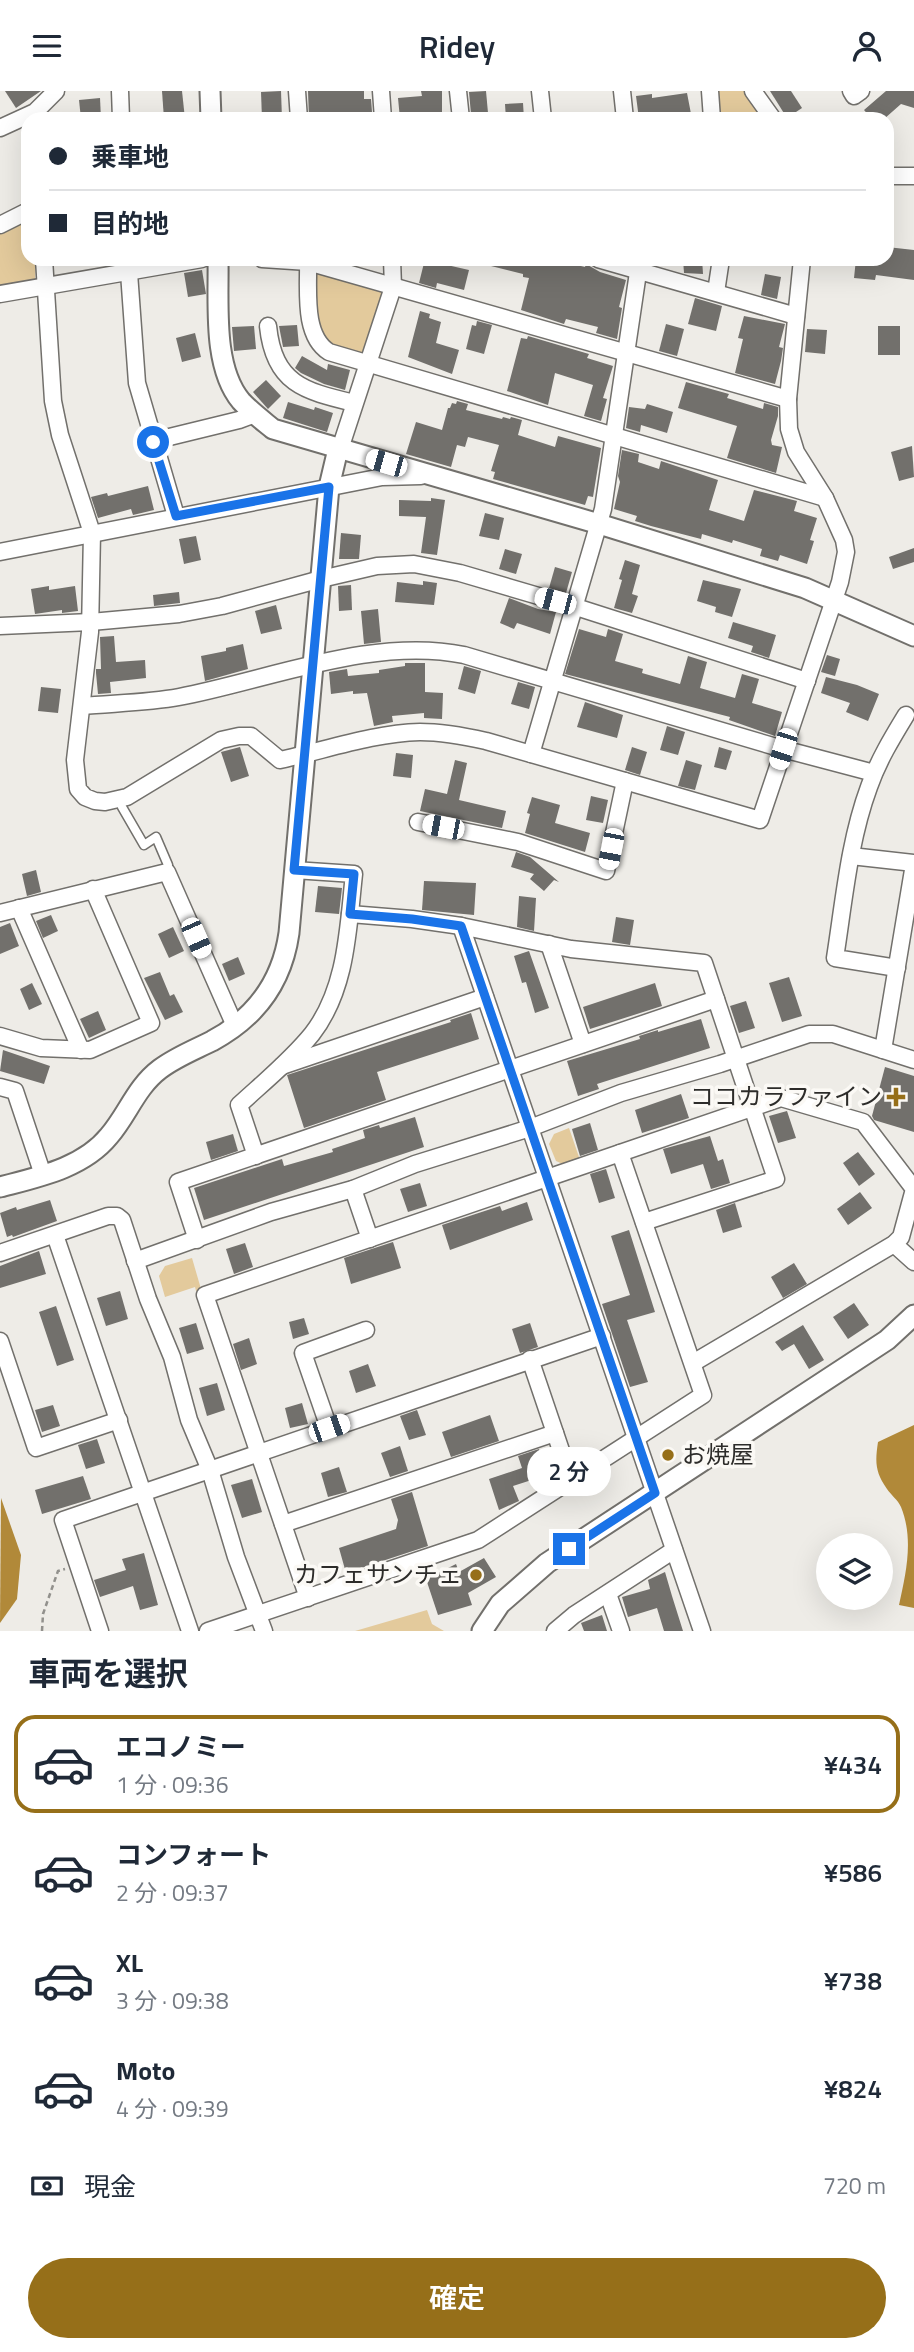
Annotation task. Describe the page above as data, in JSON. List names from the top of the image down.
{
  "places": {
    "health": ["ココカラファイン"],
    "other": ["お焼屋", "カフェサンチェ"]
  },
  "page": {
    "header": "Ridey",
    "banner": ["乗車地", "目的地"],
    "bubble": "2 分",
    "heading": "車両を選択",
    "list": [
      {
        "name": "エコノミー",
        "note": "1 分 · 09:36",
        "value": "¥434"
      },
      {
        "name": "コンフォート",
        "note": "2 分 · 09:37",
        "value": "¥586"
      },
      {
        "name": "XL",
        "note": "3 分 · 09:38",
        "value": "¥738"
      },
      {
        "name": "Moto",
        "note": "4 分 · 09:39",
        "value": "¥824"
      }
    ],
    "pay": ["現金", "720 m"],
    "buttons": "確定"
  }
}
